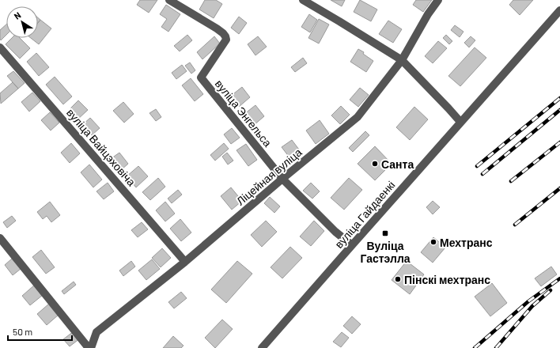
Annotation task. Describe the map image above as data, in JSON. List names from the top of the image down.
{
  "streets": {
    "street": [
      "вуліца Энгельса",
      "вуліца Вайцэховіча",
      "Ліцейная вуліца",
      "вуліца Гайдаенкі"
    ]
  },
  "crossings": [
    ["вуліца Энгельса", "Ліцейная вуліца"],
    ["вуліца Энгельса", "вуліца Гайдаенкі"],
    ["вуліца Вайцэховіча", "Ліцейная вуліца"]
  ],
  "places": {
    "other": ["Санта", "Мехтранс", "Пінскі мехтранс"],
    "transit": ["Вуліца Гастэлла"]
  },
  "scale_bar": "50 m",
  "north": "top left"
}
